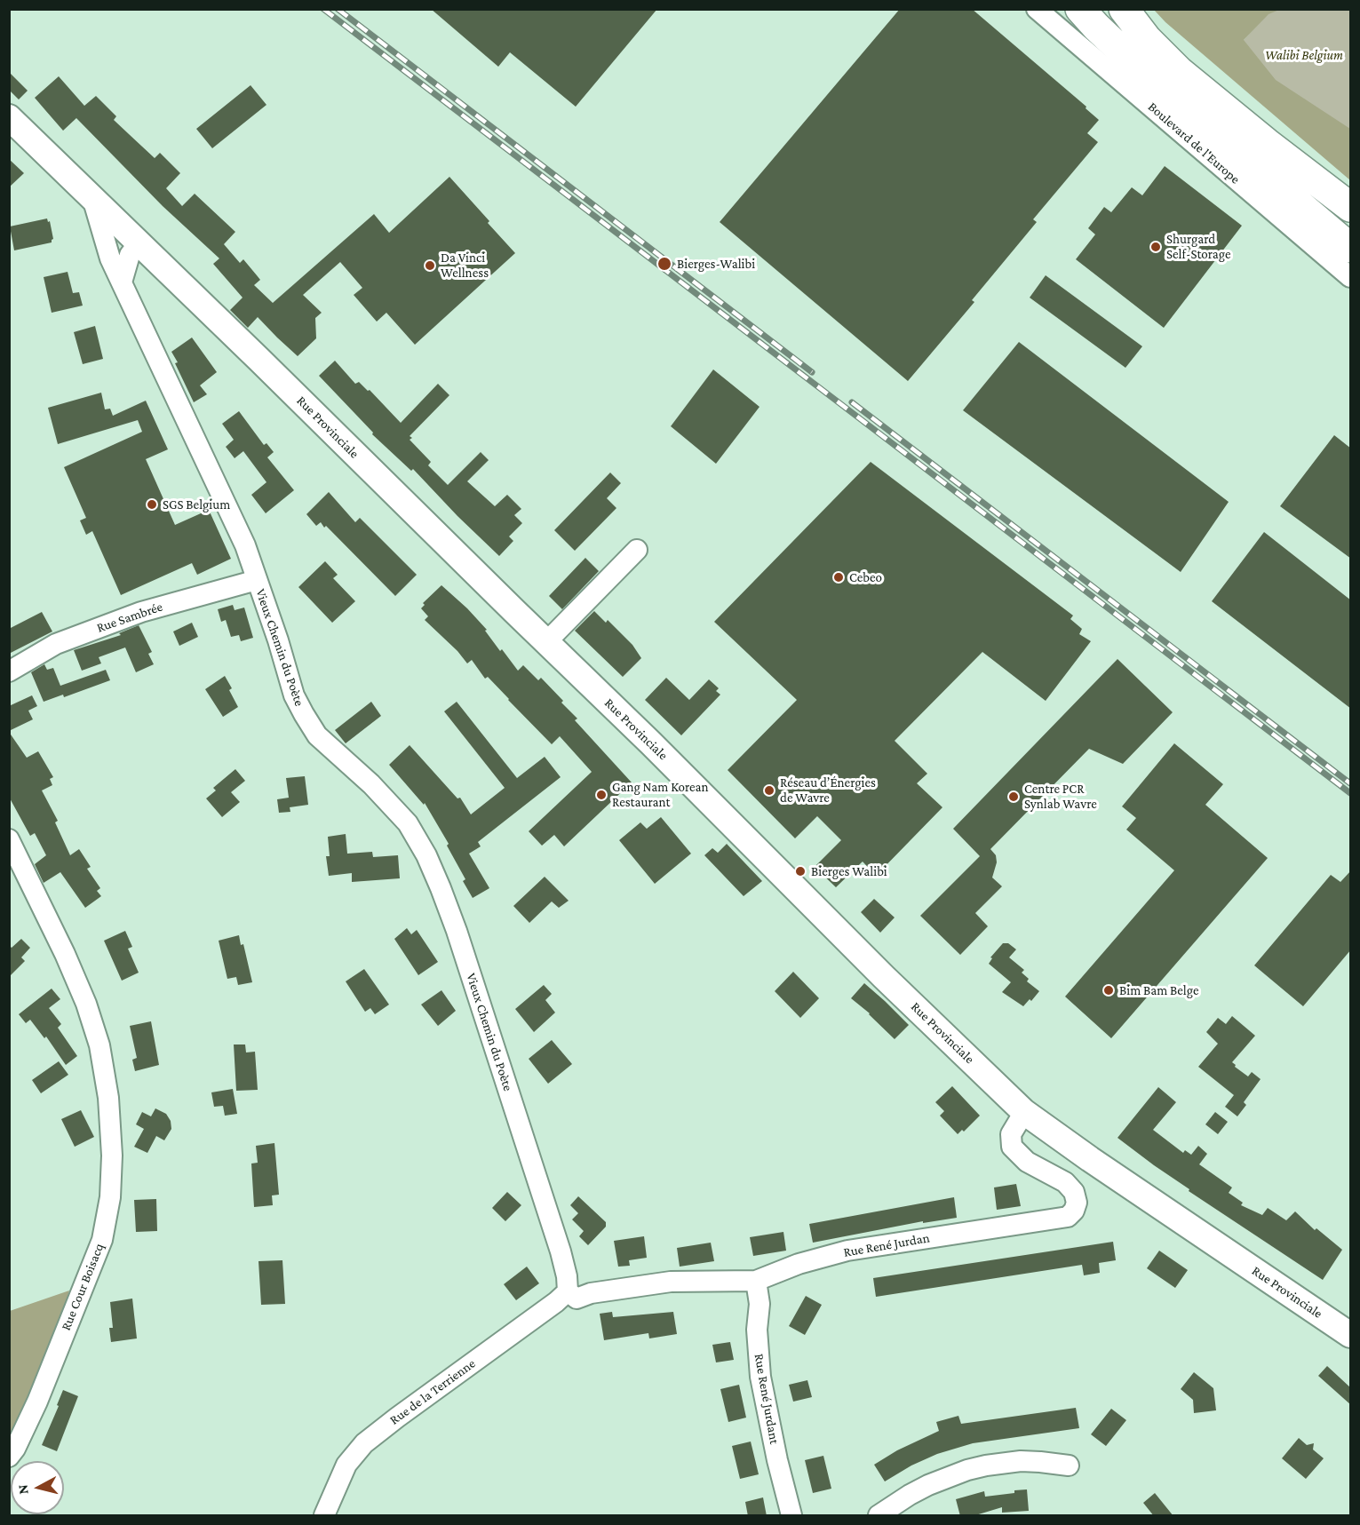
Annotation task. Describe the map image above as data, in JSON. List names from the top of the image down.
{
  "streets": {
    "highway": ["Boulevard de l'Europe"],
    "main road": ["Rue Provinciale"],
    "street": [
      "Rue Sambrée",
      "Vieux Chemin du Poète",
      "Rue René Jurdan",
      "Rue Cour Boisacq",
      "Rue de la Terrienne",
      "Rue René Jurdant"
    ]
  },
  "crossings": [
    ["Rue Provinciale", "Rue René Jurdan"],
    ["Rue Sambrée", "Vieux Chemin du Poète"],
    ["Vieux Chemin du Poète", "Rue René Jurdan"],
    ["Vieux Chemin du Poète", "Rue de la Terrienne"],
    ["Rue René Jurdan", "Rue de la Terrienne"],
    ["Rue René Jurdan", "Rue René Jurdant"]
  ],
  "parks": ["Walibi Belgium"],
  "places": [
    "Shurgard Self-Storage",
    "Bierges-Walibi",
    "Da Vinci Wellness",
    "SGS Belgium",
    "Cebeo",
    "Réseau d’Énergies de Wavre",
    "Gang Nam Korean Restaurant",
    "Centre PCR Synlab Wavre",
    "Bierges Walibi",
    "Bim Bam Belge"
  ],
  "north": "left"
}
